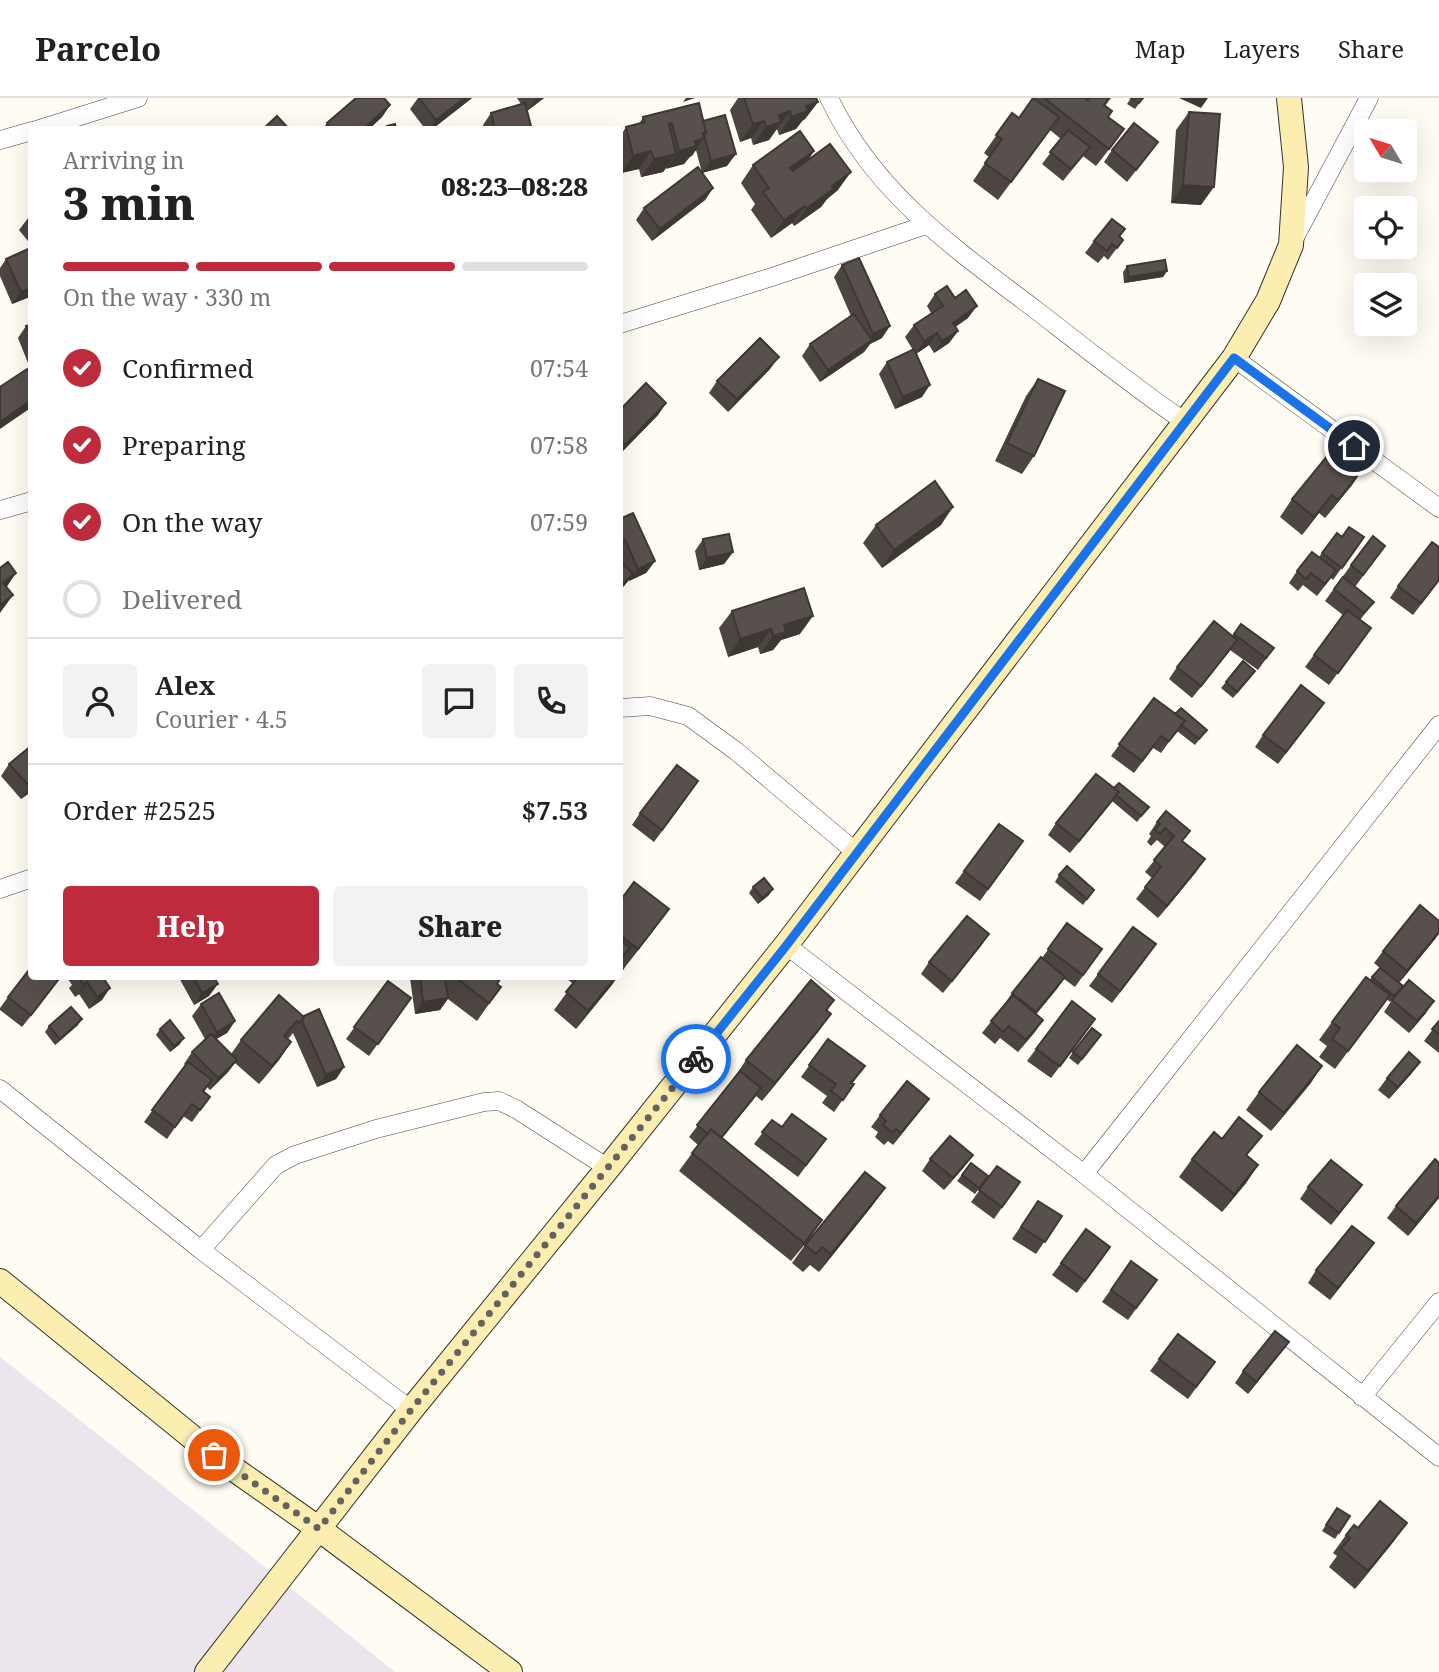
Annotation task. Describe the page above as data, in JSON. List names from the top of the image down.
{
  "north": "top left",
  "page": {
    "header": "Parcelo",
    "nav": ["Map", "Layers", "Share"],
    "heading": ["3 min", "Arriving in", "08:23–08:28"],
    "panel": [
      "Alex",
      "Courier · 4.5",
      "Order #2525",
      "$7.53"
    ],
    "bar": "On the way · 330 m",
    "list": [
      ["Confirmed", "07:54"],
      ["Preparing", "07:58"],
      ["On the way", "07:59"],
      "Delivered"
    ],
    "buttons": ["Help", "Share"]
  }
}
